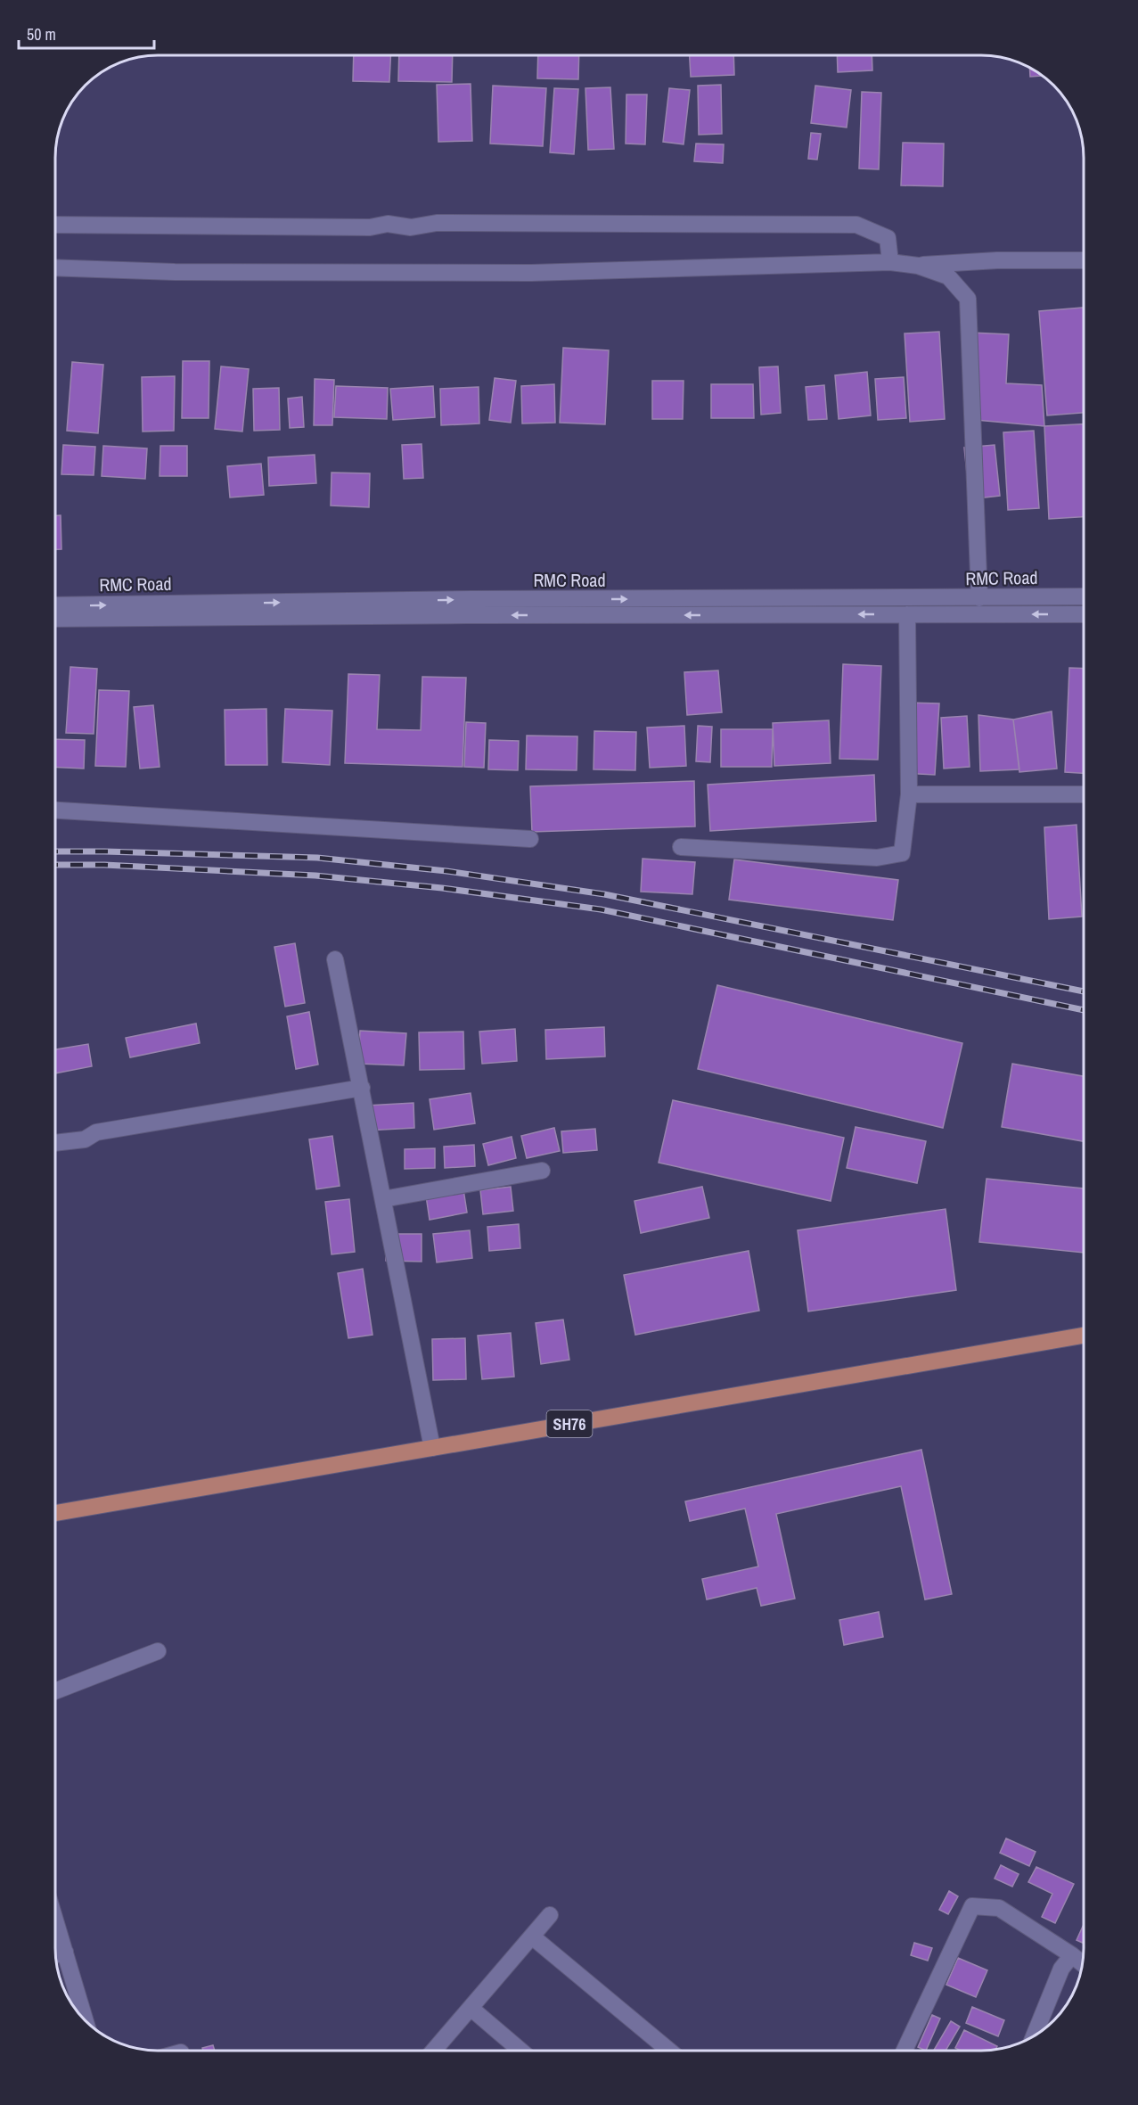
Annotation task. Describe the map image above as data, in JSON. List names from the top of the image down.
{
  "streets": {
    "main road": ["SH76"],
    "street": ["RMC Road"]
  },
  "scale_bar": "50 m"
}
